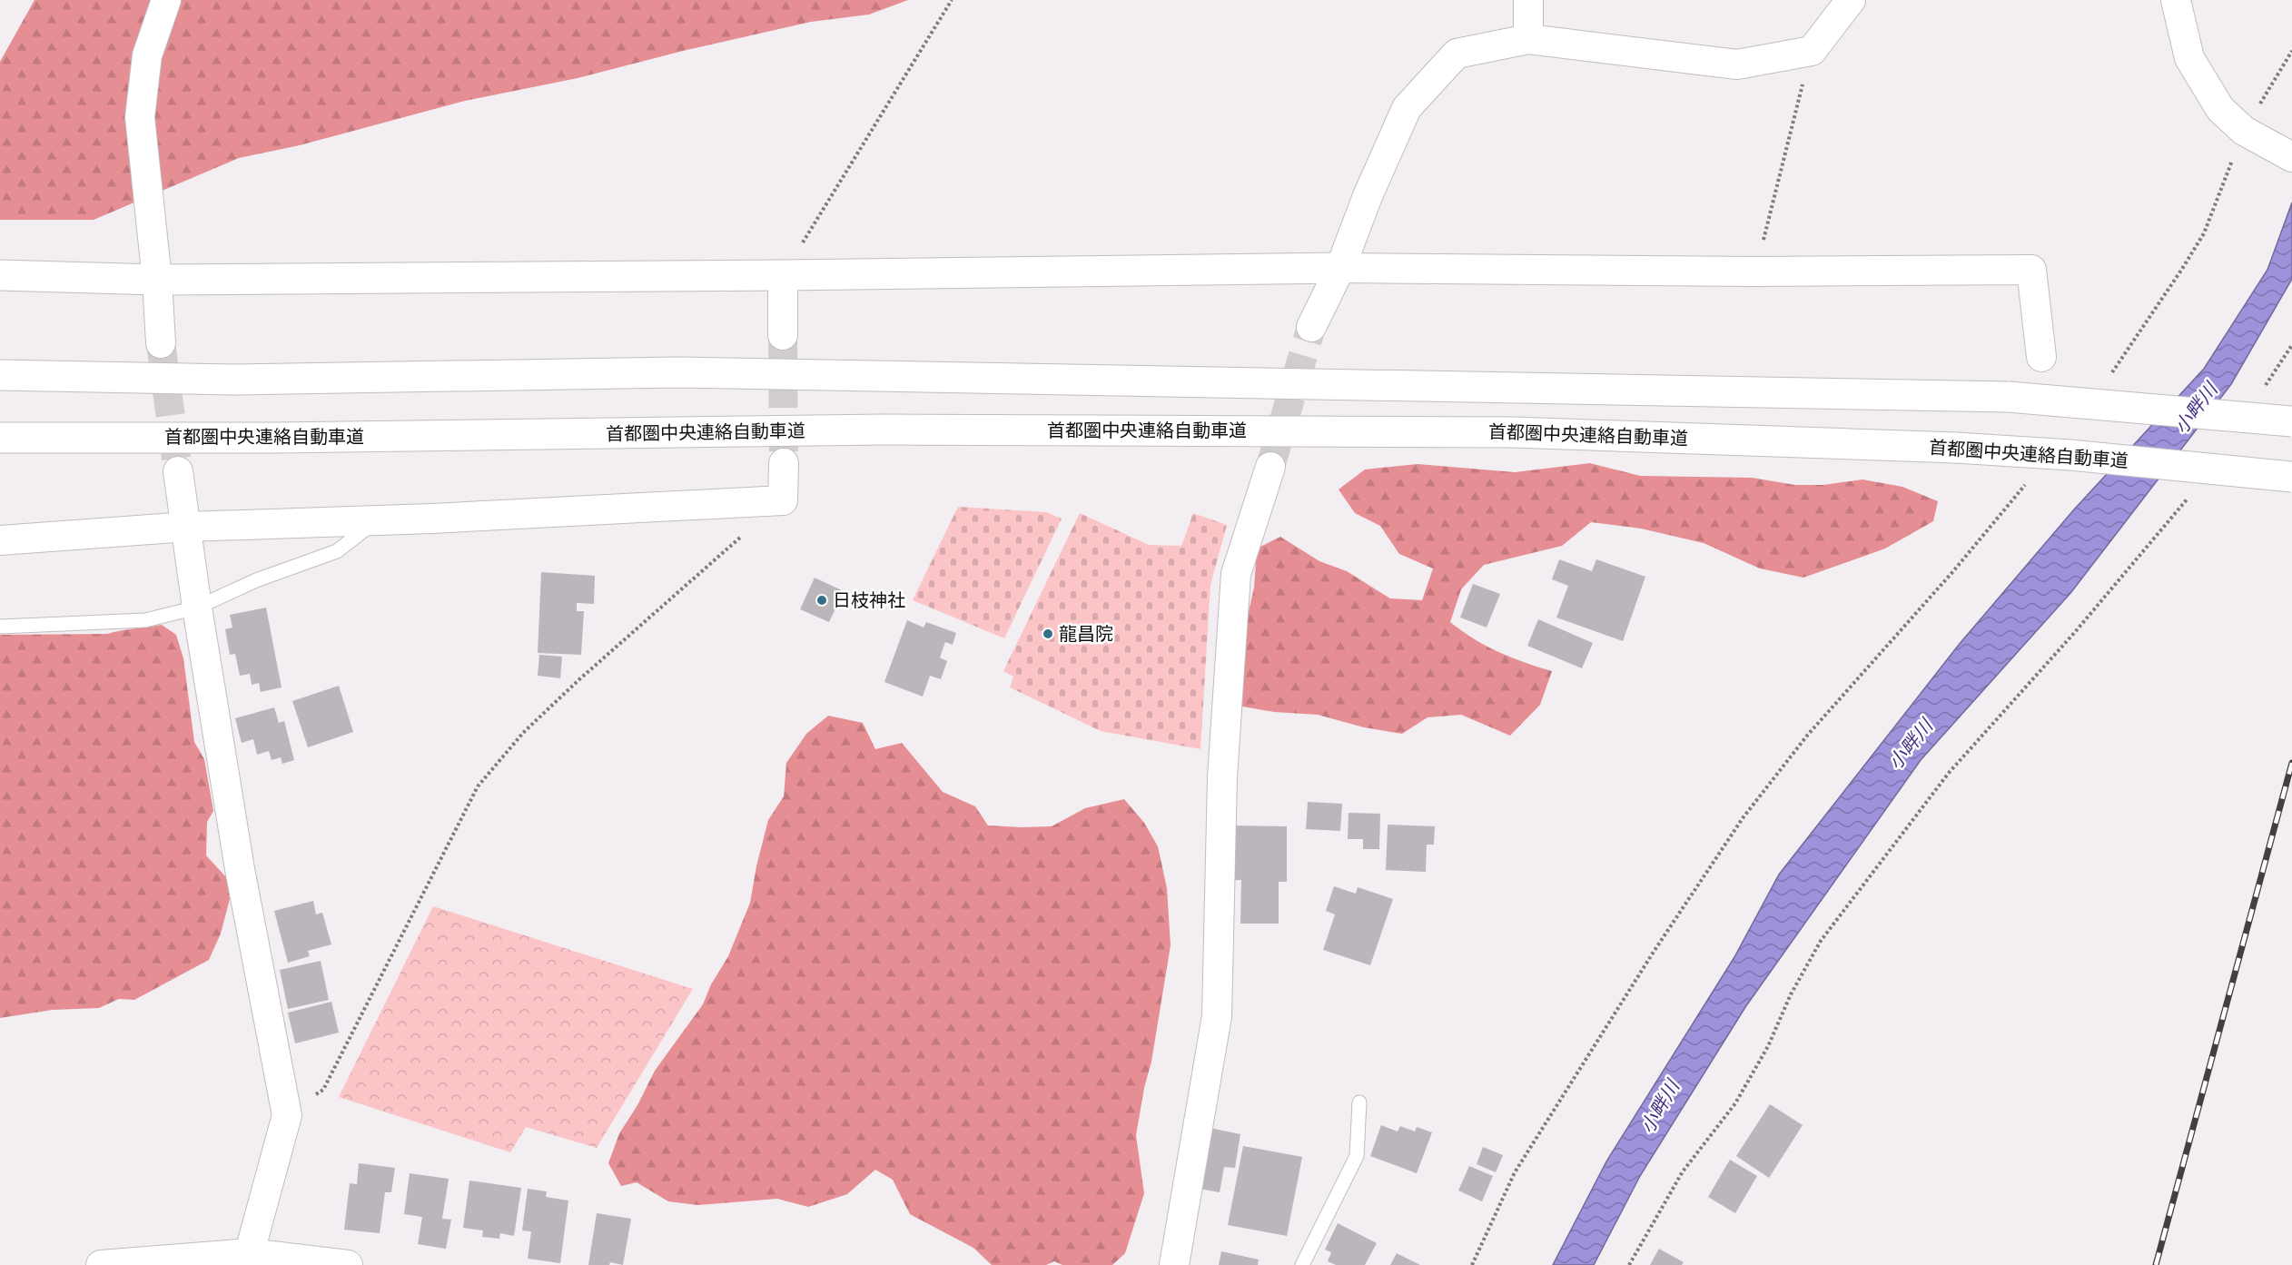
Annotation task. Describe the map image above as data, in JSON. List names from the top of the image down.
{
  "streets": {
    "main road": ["首都圏中央連絡自動車道"]
  },
  "water": ["小畔川"],
  "places": ["日枝神社", "龍昌院"]
}
